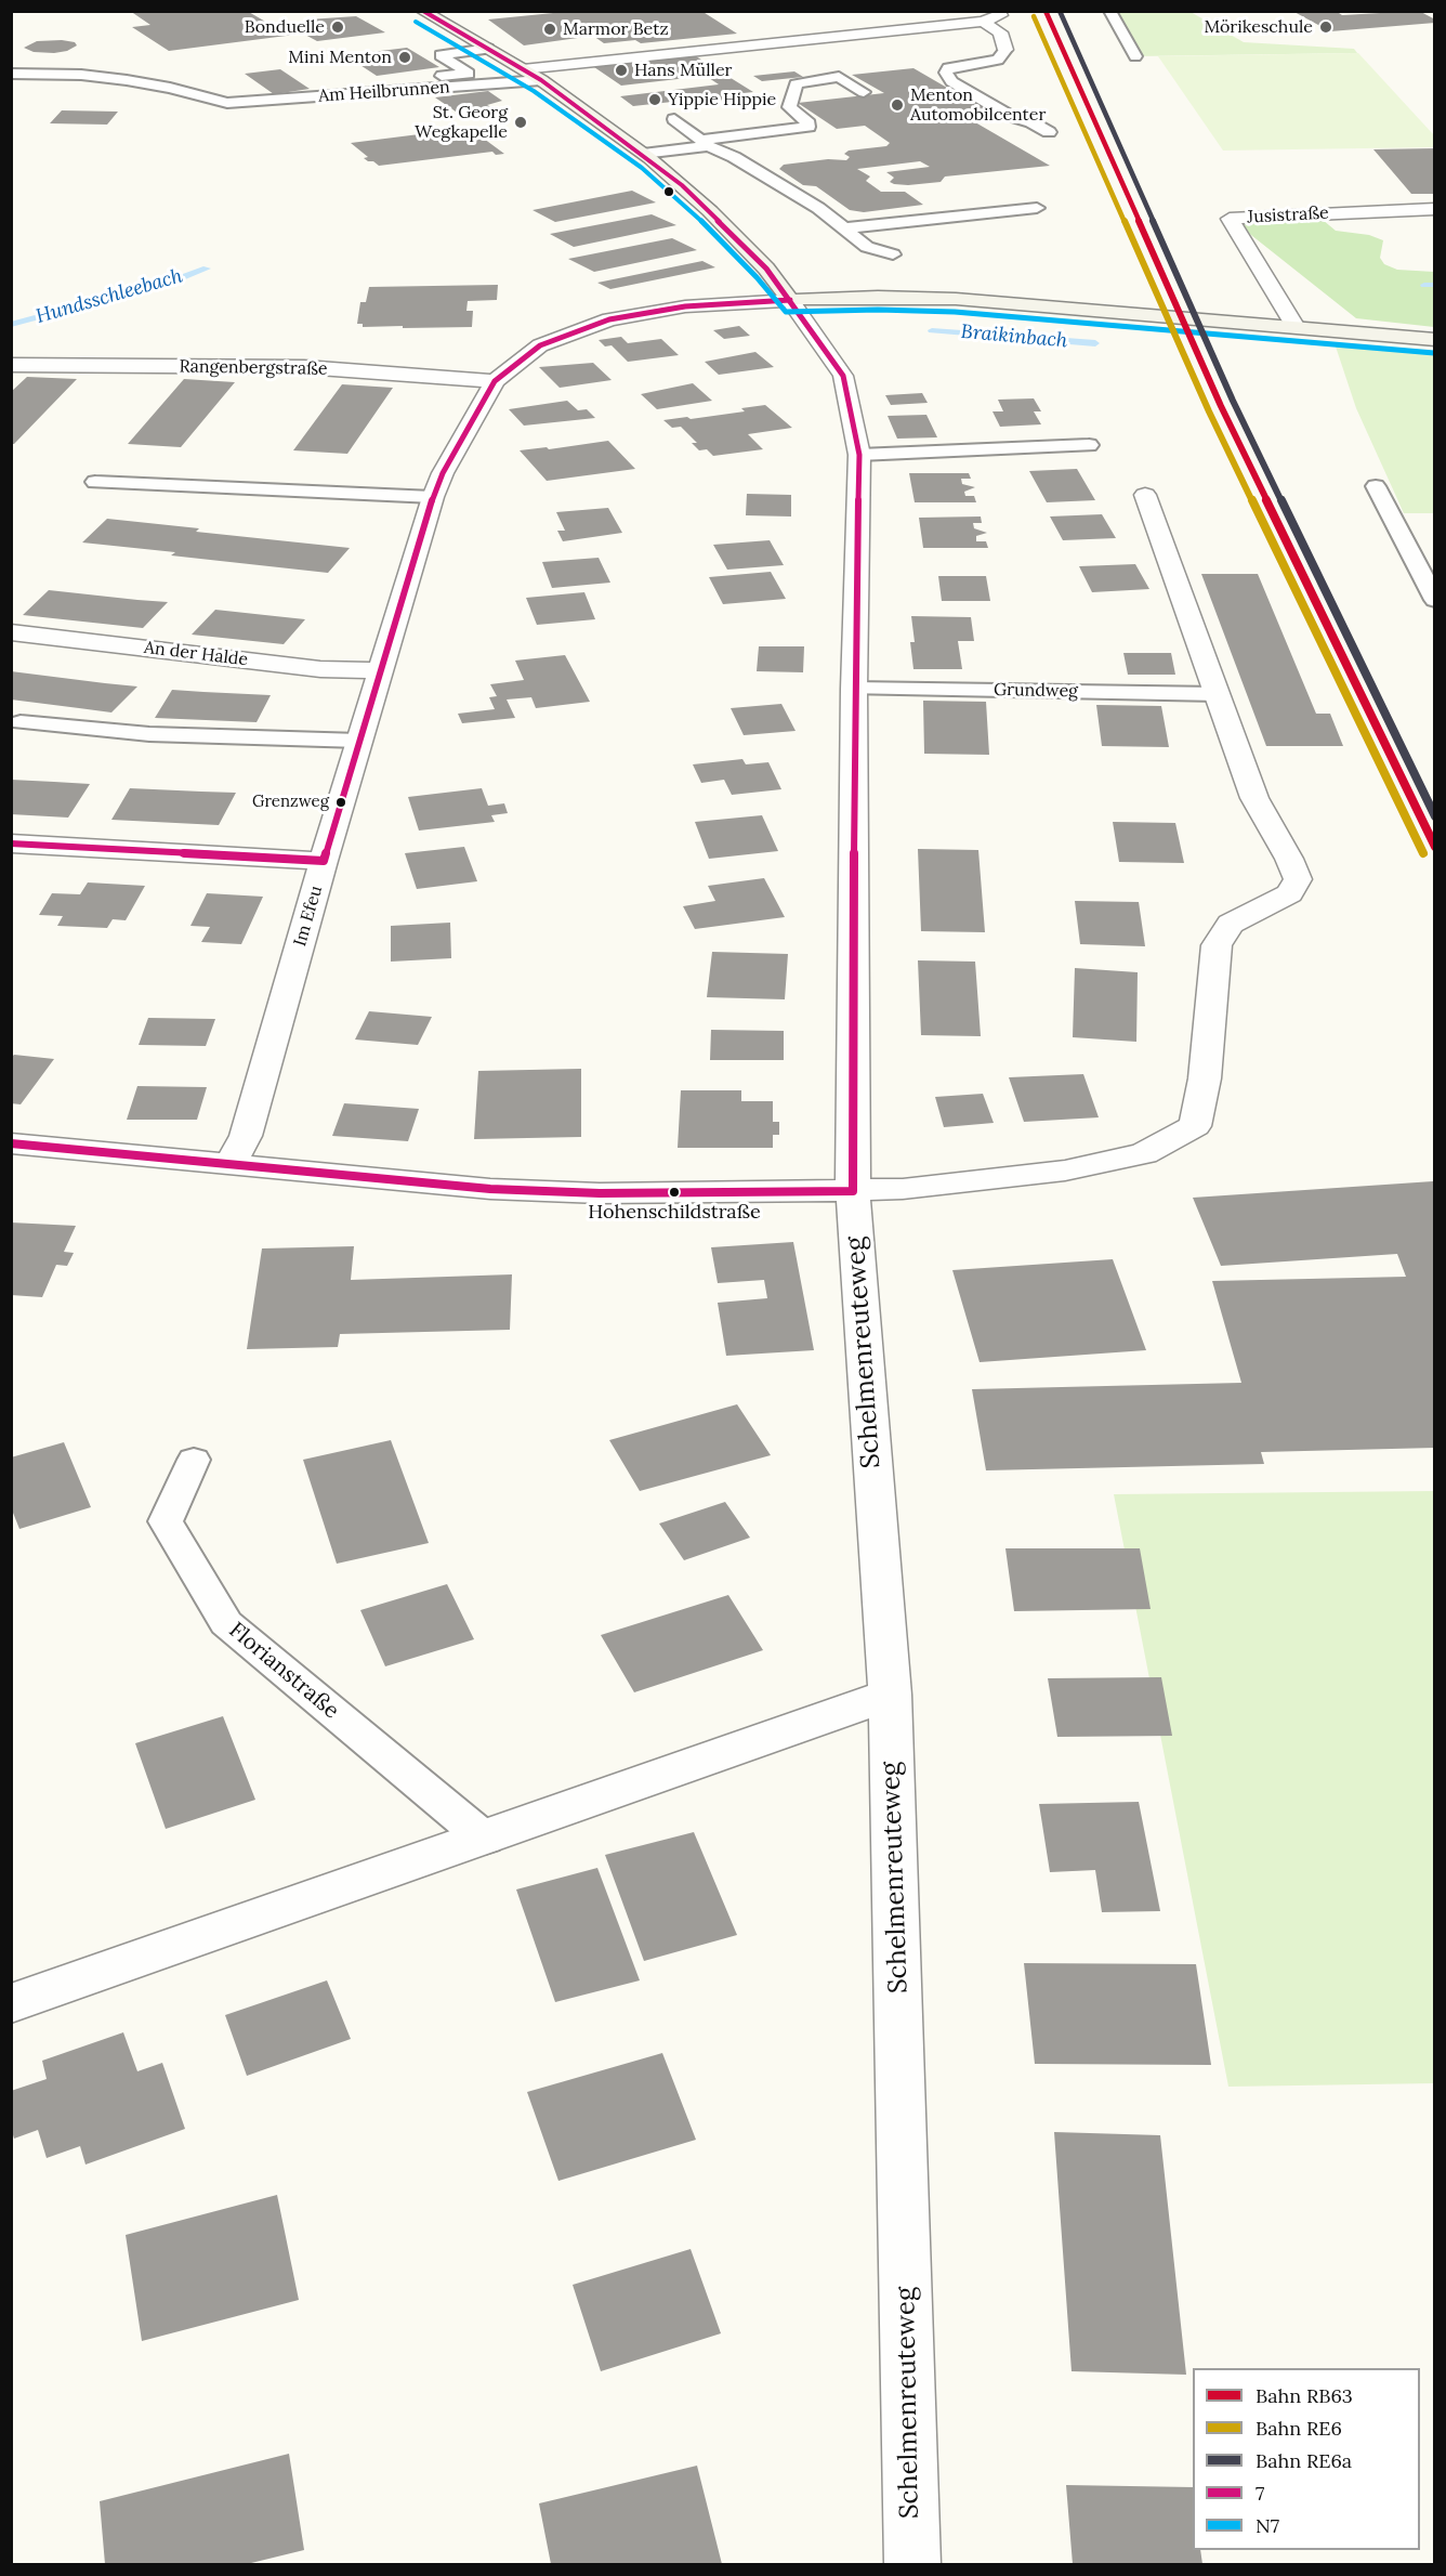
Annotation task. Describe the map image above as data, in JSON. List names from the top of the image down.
{
  "streets": {
    "street": [
      "Jusistraße",
      "Rangenbergstraße",
      "An der Halde",
      "Im Efeu",
      "Schelmenreuteweg"
    ],
    "lane": ["Am Heilbrunnen", "Grundweg", "Florianstraße"]
  },
  "crossings": [
    ["Rangenbergstraße", "Im Efeu"],
    ["An der Halde", "Im Efeu"]
  ],
  "water": ["Hundsschleebach", "Braikinbach"],
  "places": [
    "Bonduelle",
    "Mörikeschule",
    "Marmor Betz",
    "Mini Menton",
    "Hans Müller",
    "Yippie Hippie",
    "Menton Automobilcenter",
    "St. Georg Wegkapelle",
    "Grenzweg",
    "Hohenschildstraße"
  ],
  "lines": [
    "rail line RB63",
    "rail line RE6a",
    "transit line 7",
    "rail line RE6",
    "transit line N7"
  ],
  "legend": [
    "Bahn RB63",
    "Bahn RE6",
    "Bahn RE6a",
    "7",
    "N7"
  ]
}
